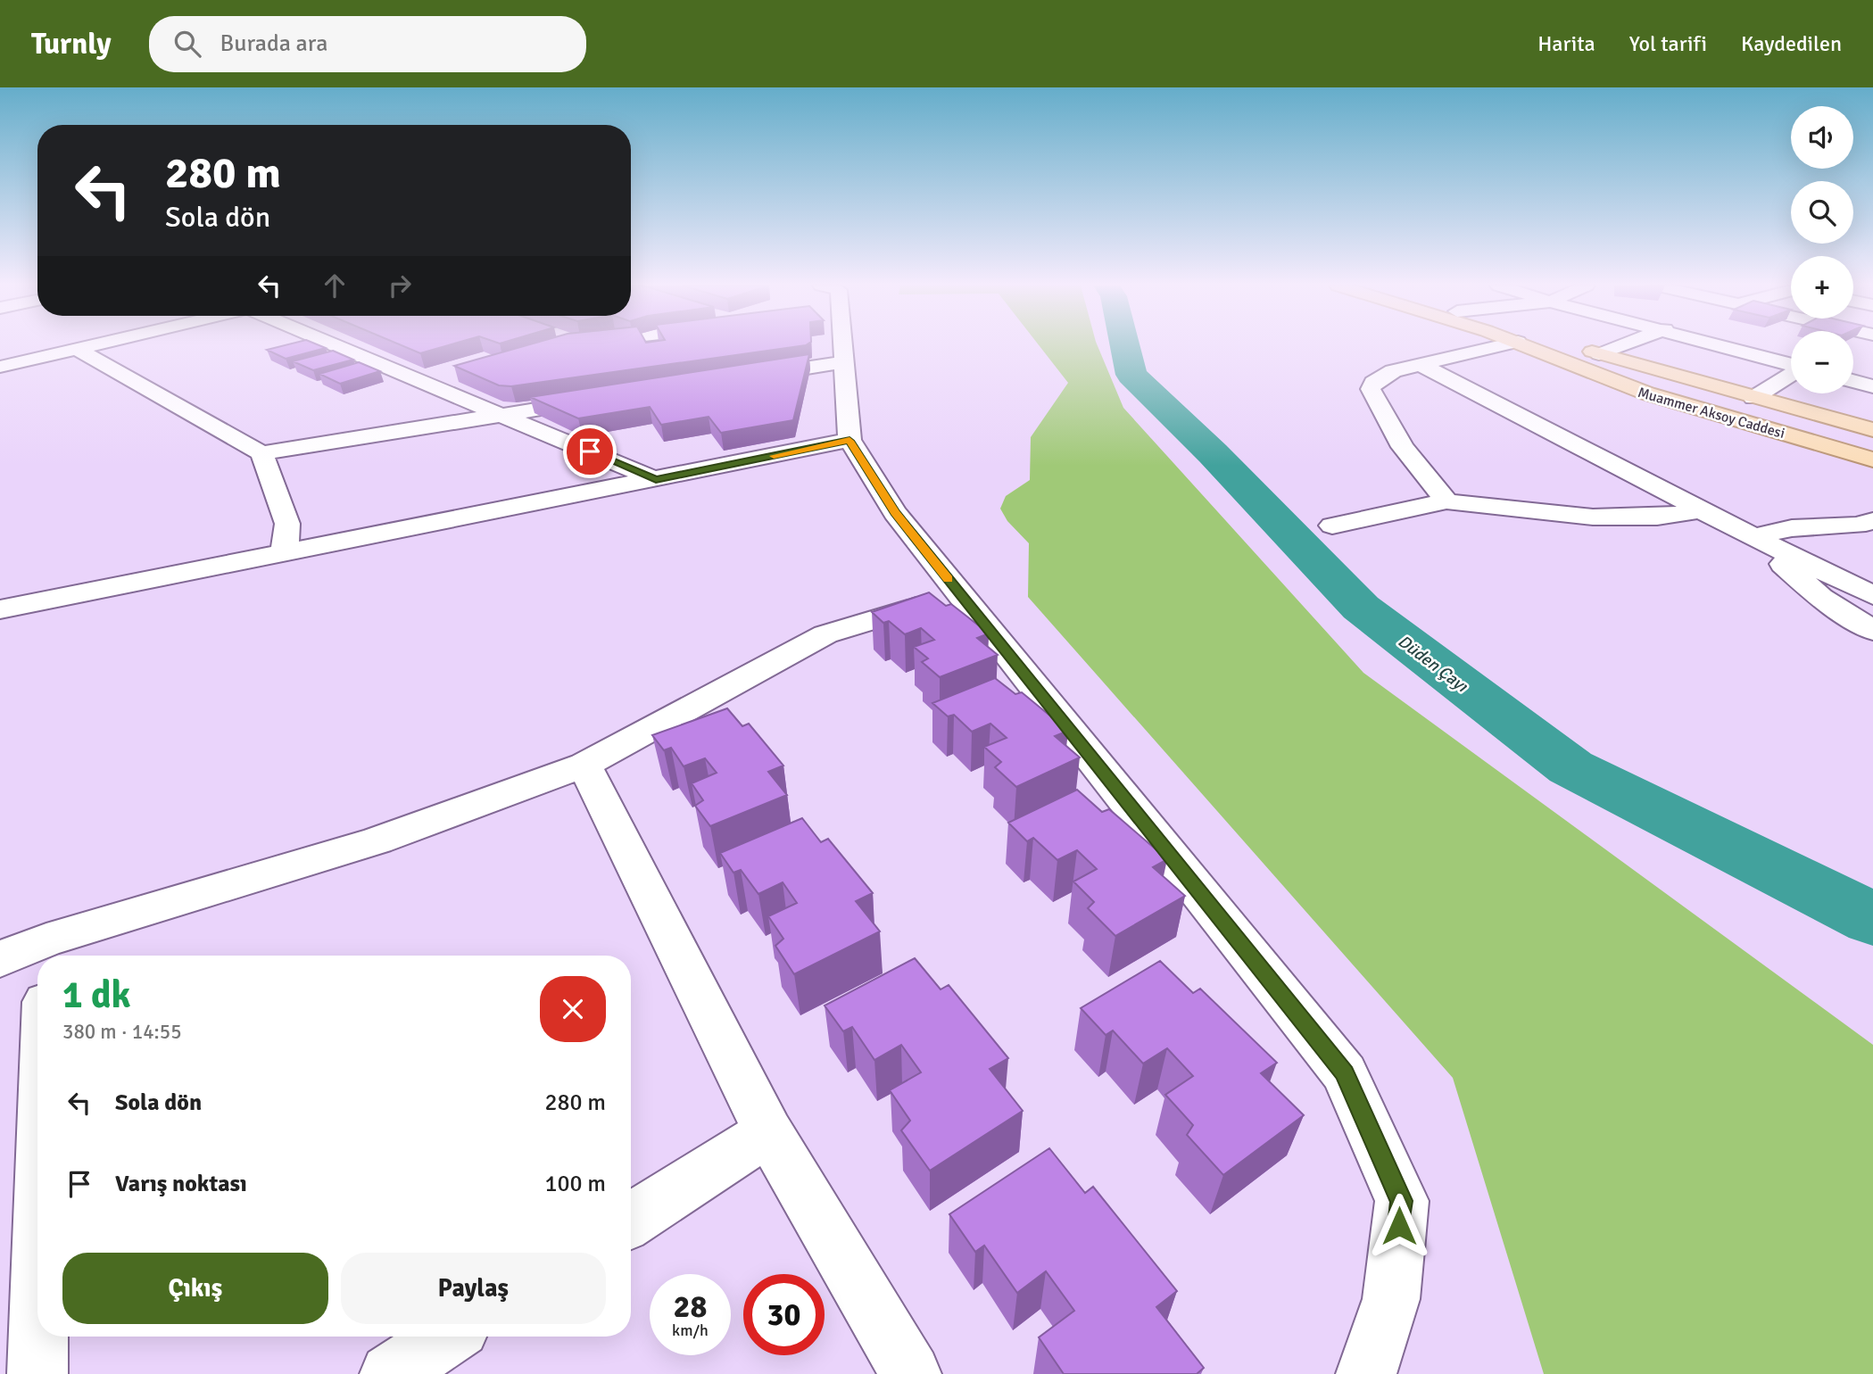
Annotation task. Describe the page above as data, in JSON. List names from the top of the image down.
{
  "streets": {
    "main road": ["Muammer Aksoy Caddesi"]
  },
  "water": ["Düden Çayı"],
  "page": {
    "header": "Turnly",
    "search": "Burada ara",
    "nav": ["Harita", "Yol tarifi", "Kaydedilen"],
    "map_buttons": ["+", "−"],
    "turn": ["280 m", "Sola dön"],
    "heading": ["1 dk", "380 m · 14:55"],
    "list": [
      {
        "name": "Sola dön",
        "value": "280 m"
      },
      {
        "name": "Varış noktası",
        "value": "100 m"
      }
    ],
    "buttons": ["Çıkış", "Paylaş"],
    "speed": "28 km/h",
    "limit": "30"
  }
}
